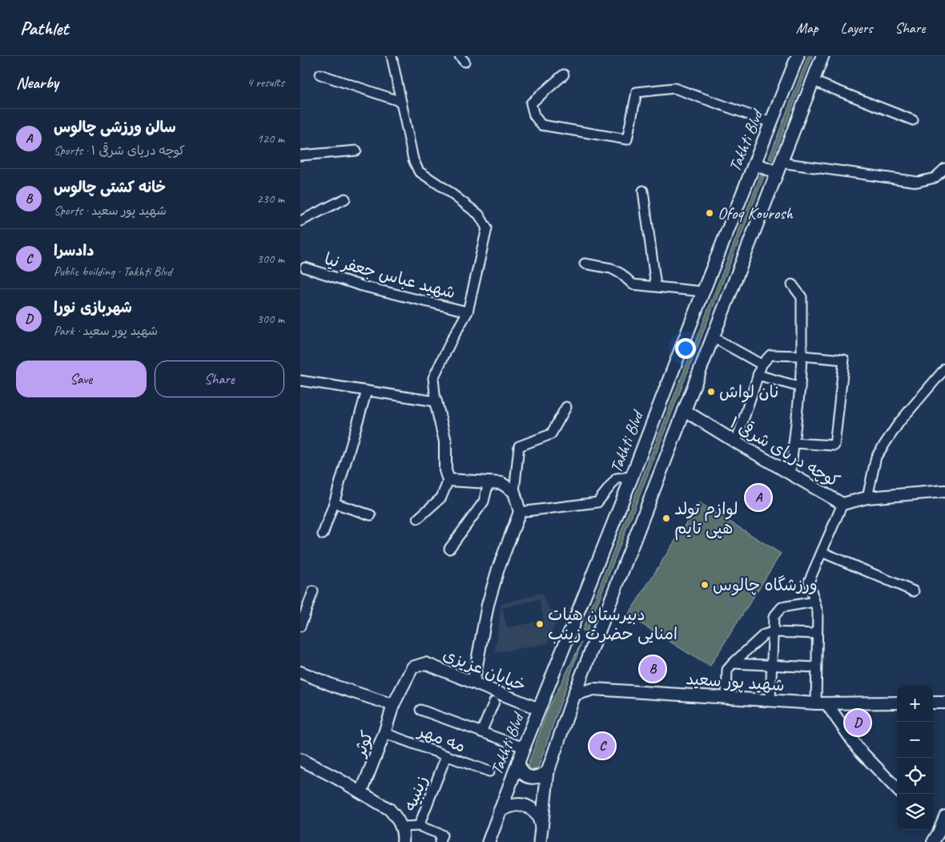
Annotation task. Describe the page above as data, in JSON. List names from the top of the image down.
{
  "streets": {
    "main road": ["Takhti Blvd"],
    "street": [
      "شهید عباس جعفر نیا",
      "کوچه دریای شرقی ۱",
      "خیابان عزیزی",
      "شهید پور سعید",
      "مه مهر",
      "کوثر",
      "زینبیه"
    ]
  },
  "crossings": [
    ["Takhti Blvd", "خیابان عزیزی"],
    ["خیابان عزیزی", "کوثر"],
    ["مه مهر", "کوثر"],
    ["مه مهر", "زینبیه"]
  ],
  "places": [
    "Ofoq Kourosh",
    "نان لواش",
    "لوازم تولد هپی تایم",
    "ورزشگاه چالوس",
    "دبیرستان هیات امنایی حضرت زینب"
  ],
  "page": {
    "header": "Pathlet",
    "nav": ["Map", "Layers", "Share"],
    "heading": ["Nearby", "4 results"],
    "list": [
      {
        "mark": "A",
        "name": "سالن ورزشی چالوس",
        "note": "Sports · کوچه دریای شرقی ۱",
        "value": "120 m"
      },
      {
        "mark": "B",
        "name": "خانه کشتی چالوس",
        "note": "Sports · شهید پور سعید",
        "value": "230 m"
      },
      {
        "mark": "C",
        "name": "دادسرا",
        "note": "Public building · Takhti Blvd",
        "value": "300 m"
      },
      {
        "mark": "D",
        "name": "شهربازی نورا",
        "note": "Park · شهید پور سعید",
        "value": "300 m"
      }
    ],
    "buttons": ["Save", "Share"],
    "pins": [
      "A",
      "B",
      "D",
      "C"
    ],
    "map_buttons": ["+", "−"]
  }
}
